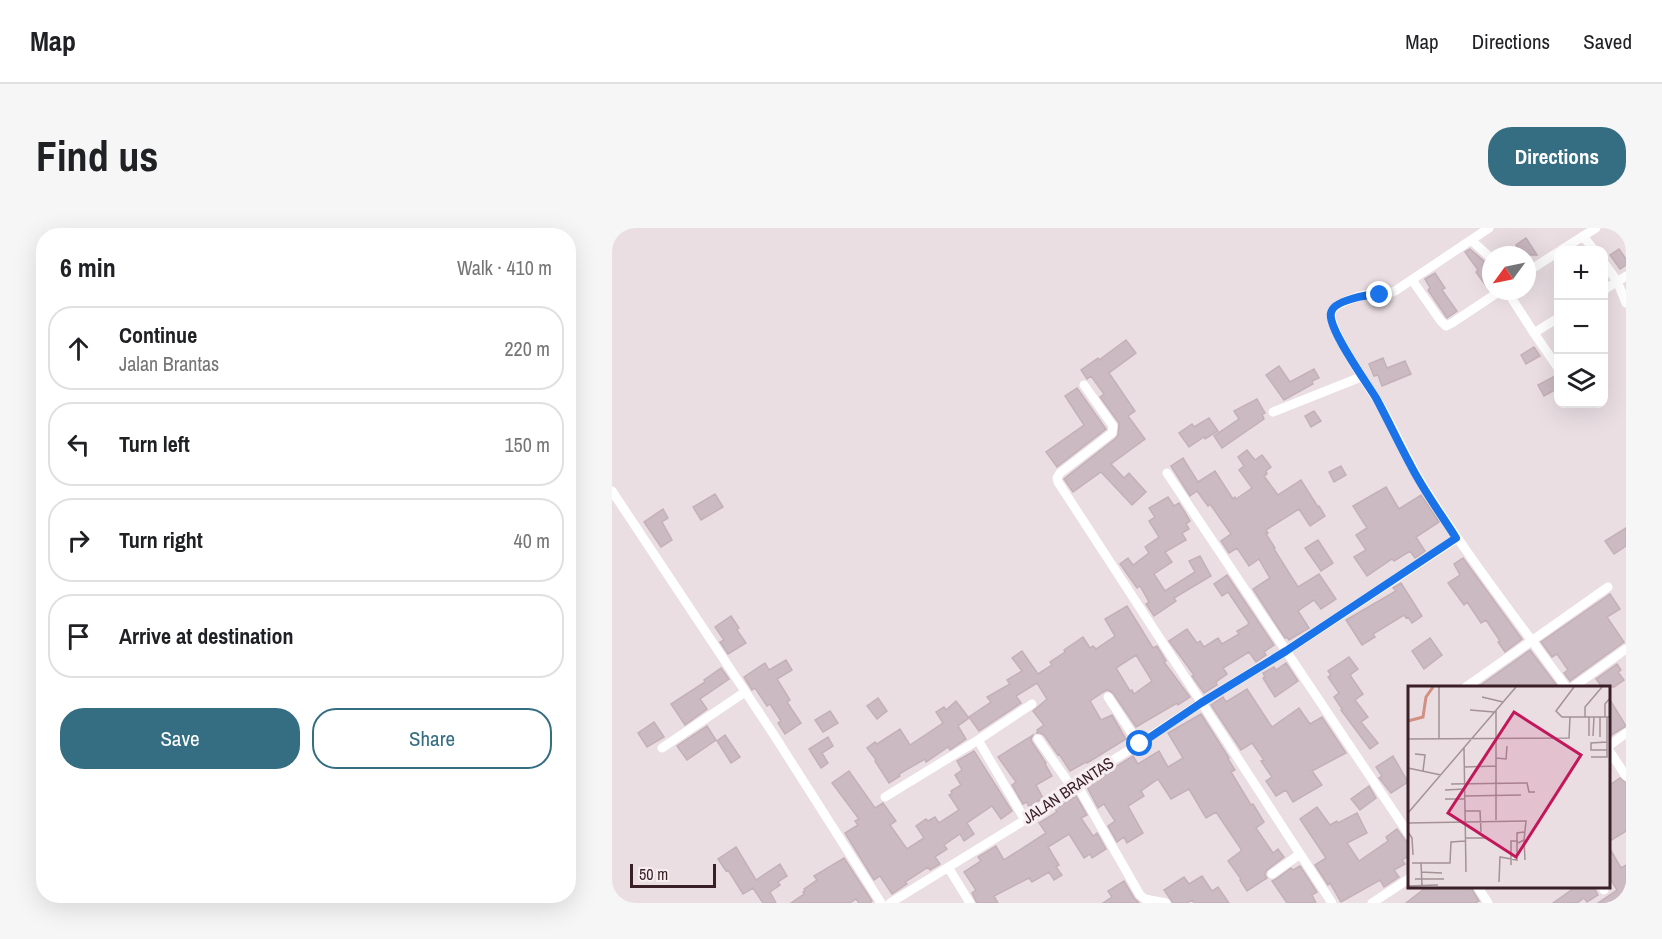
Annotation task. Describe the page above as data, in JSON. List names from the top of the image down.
{
  "streets": {
    "street": ["JALAN BRANTAS"]
  },
  "scale_bar": "50 m",
  "north": "bottom left",
  "page": {
    "header": "Map",
    "nav": ["Map", "Directions", "Saved"],
    "buttons": [
      "Directions",
      ["Save", "Share"]
    ],
    "title": "Find us",
    "heading": ["6 min", "Walk · 410 m"],
    "map_buttons": ["+", "−"],
    "list": [
      ["Continue", "Jalan Brantas", "220 m"],
      ["Turn left", "150 m"],
      ["Turn right", "40 m"],
      "Arrive at destination"
    ],
    "scale": "50 m"
  }
}
